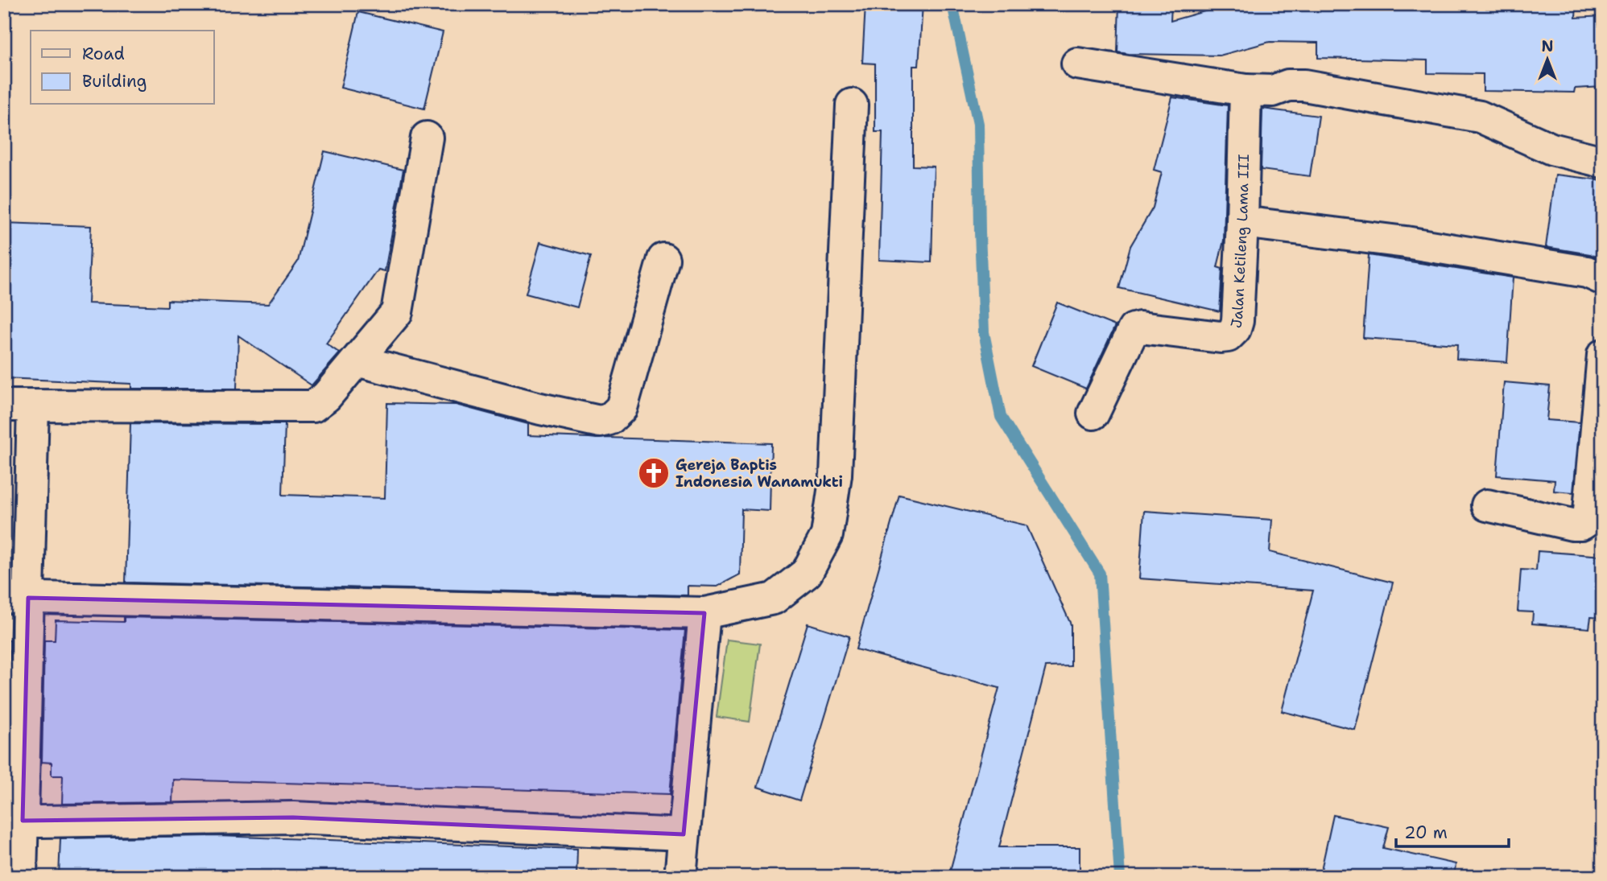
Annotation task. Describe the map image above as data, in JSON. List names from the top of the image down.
{
  "streets": {
    "street": ["Jalan Ketileng Lama III"]
  },
  "places": {
    "church": ["Gereja Baptis Indonesia Wanamukti"]
  },
  "legend": ["Road", "Building"],
  "scale_bar": "20 m",
  "north": "top"
}
